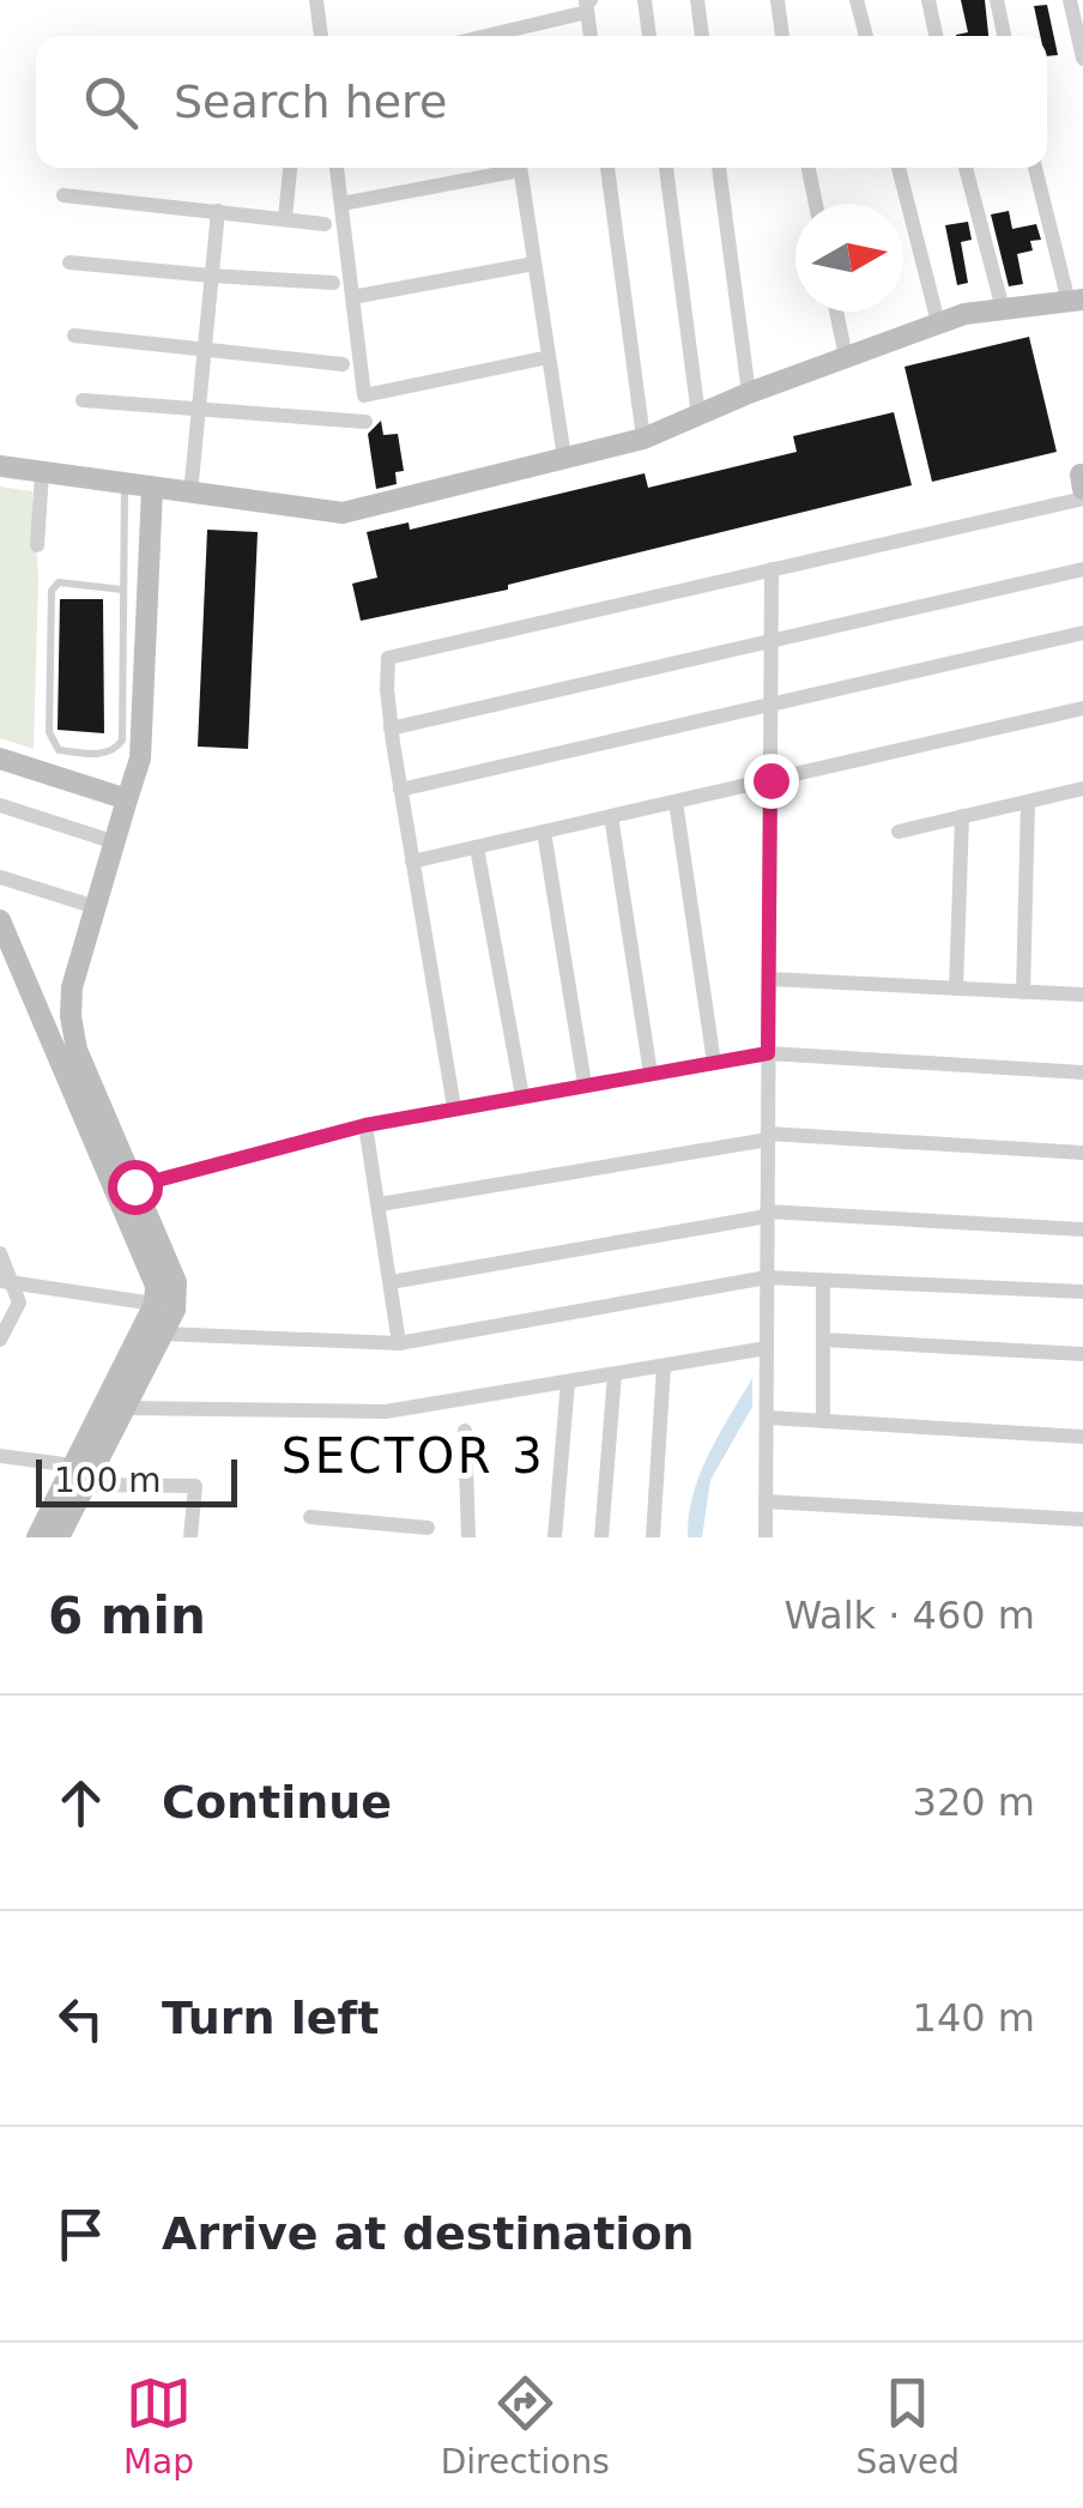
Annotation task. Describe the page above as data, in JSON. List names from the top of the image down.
{
  "districts": ["SECTOR 3"],
  "scale_bar": "100 m",
  "north": "right",
  "page": {
    "search": "Search here",
    "scale": "100 m",
    "heading": ["6 min", "Walk · 460 m"],
    "list": [
      ["Continue", "320 m"],
      ["Turn left", "140 m"],
      "Arrive at destination"
    ],
    "nav": ["Map", "Directions", "Saved"]
  }
}
